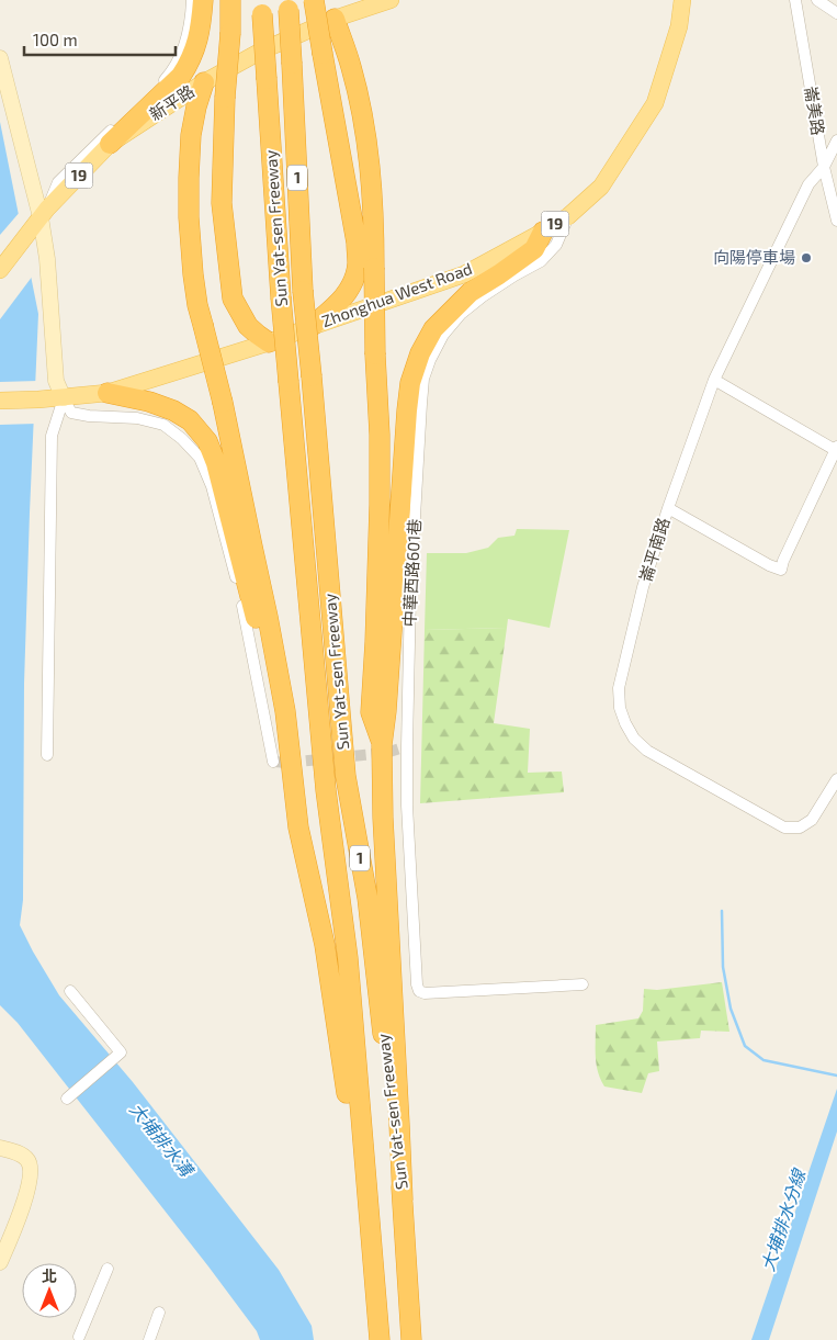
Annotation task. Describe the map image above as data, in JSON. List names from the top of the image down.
{
  "streets": {
    "highway": ["1", "Sun Yat-sen Freeway"],
    "main road": ["新平路", "19", "Zhonghua West Road"],
    "street": ["崙美路", "崙平南路", "中華西路601巷"]
  },
  "crossings": [
    ["崙美路", "崙平南路"],
    ["Zhonghua West Road", "中華西路601巷"]
  ],
  "water": ["大埔排水溝", "大埔排水分線"],
  "places": ["向陽停車場"],
  "scale_bar": "100 m",
  "north": "top"
}
